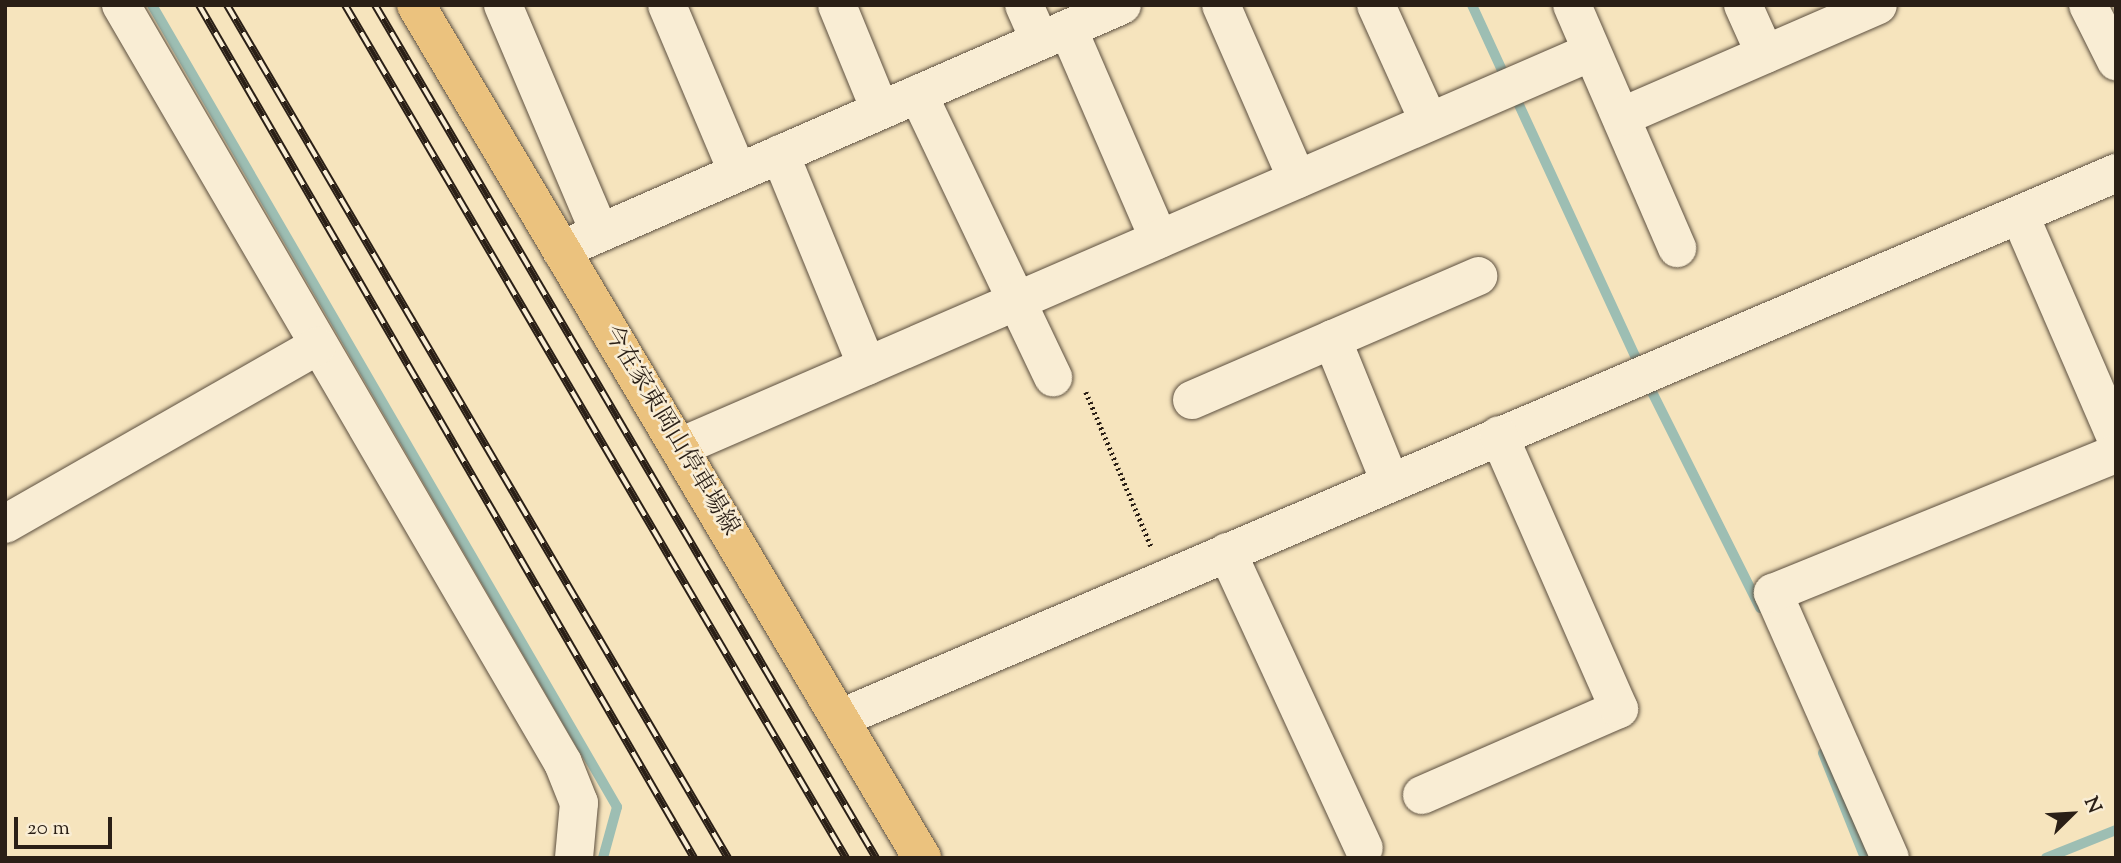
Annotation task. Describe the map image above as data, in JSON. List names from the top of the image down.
{
  "streets": {
    "main road": ["今在家東岡山停車場線"]
  },
  "scale_bar": "20 m",
  "north": "top right"
}
